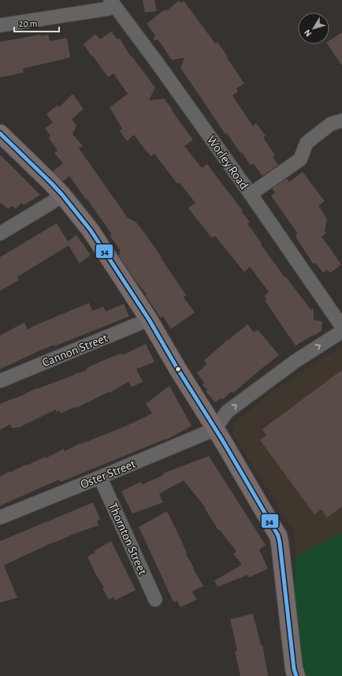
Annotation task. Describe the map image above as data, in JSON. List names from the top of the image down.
{
  "streets": {
    "street": [
      "Worley Road",
      "Cannon Street",
      "Oster Street",
      "Thornton Street"
    ]
  },
  "crossings": [
    ["Oster Street", "Thornton Street"]
  ],
  "lines": ["transit line 34"],
  "scale_bar": "20 m",
  "north": "bottom left"
}
